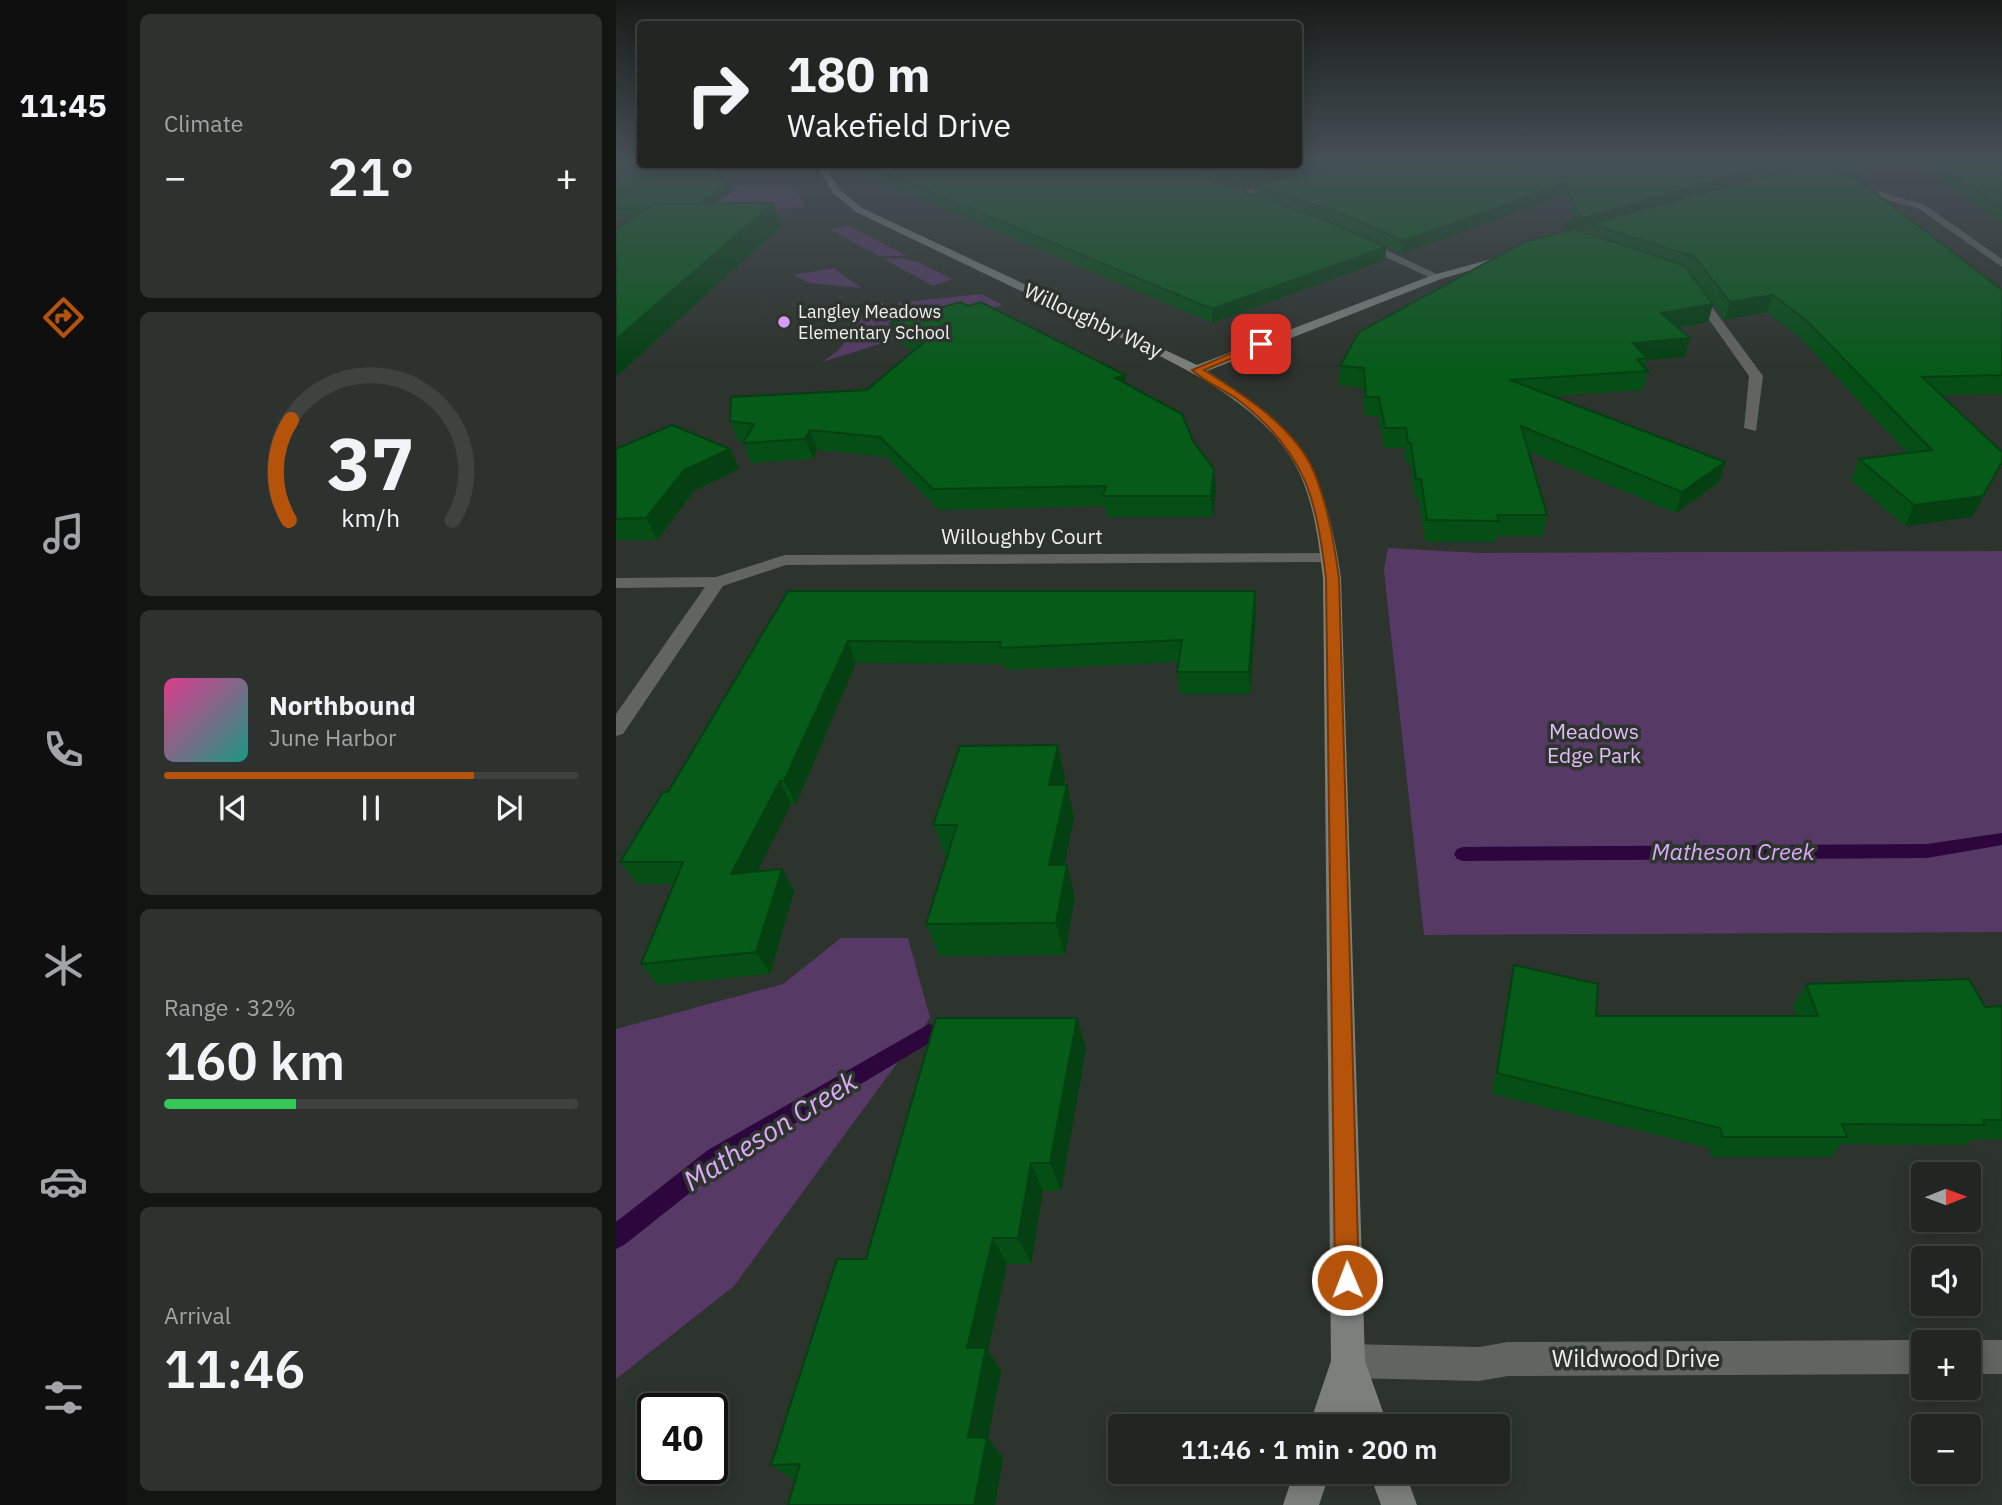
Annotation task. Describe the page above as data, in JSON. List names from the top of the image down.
{
  "streets": {
    "street": ["Willoughby Way", "Willoughby Court", "Wildwood Drive"]
  },
  "crossings": [
    ["Willoughby Way", "Willoughby Court"],
    ["Willoughby Way", "Wildwood Drive"]
  ],
  "water": ["Matheson Creek"],
  "parks": ["Meadows Edge Park"],
  "places": ["Langley Meadows Elementary School"],
  "north": "right",
  "page": {
    "tabs": "11:45",
    "tile": [
      "Climate",
      ["Range · 32%", "160 km"],
      ["Arrival", "11:46"]
    ],
    "turn": ["180 m", "Wakefield Drive"],
    "heat": ["−", "21°", "+"],
    "song": ["Northbound", "June Harbor"],
    "map_buttons": ["+", "−"],
    "limit": "40",
    "trip": "11:46 · 1 min · 200 m",
    "gauge": ["37", "km/h"]
  }
}
